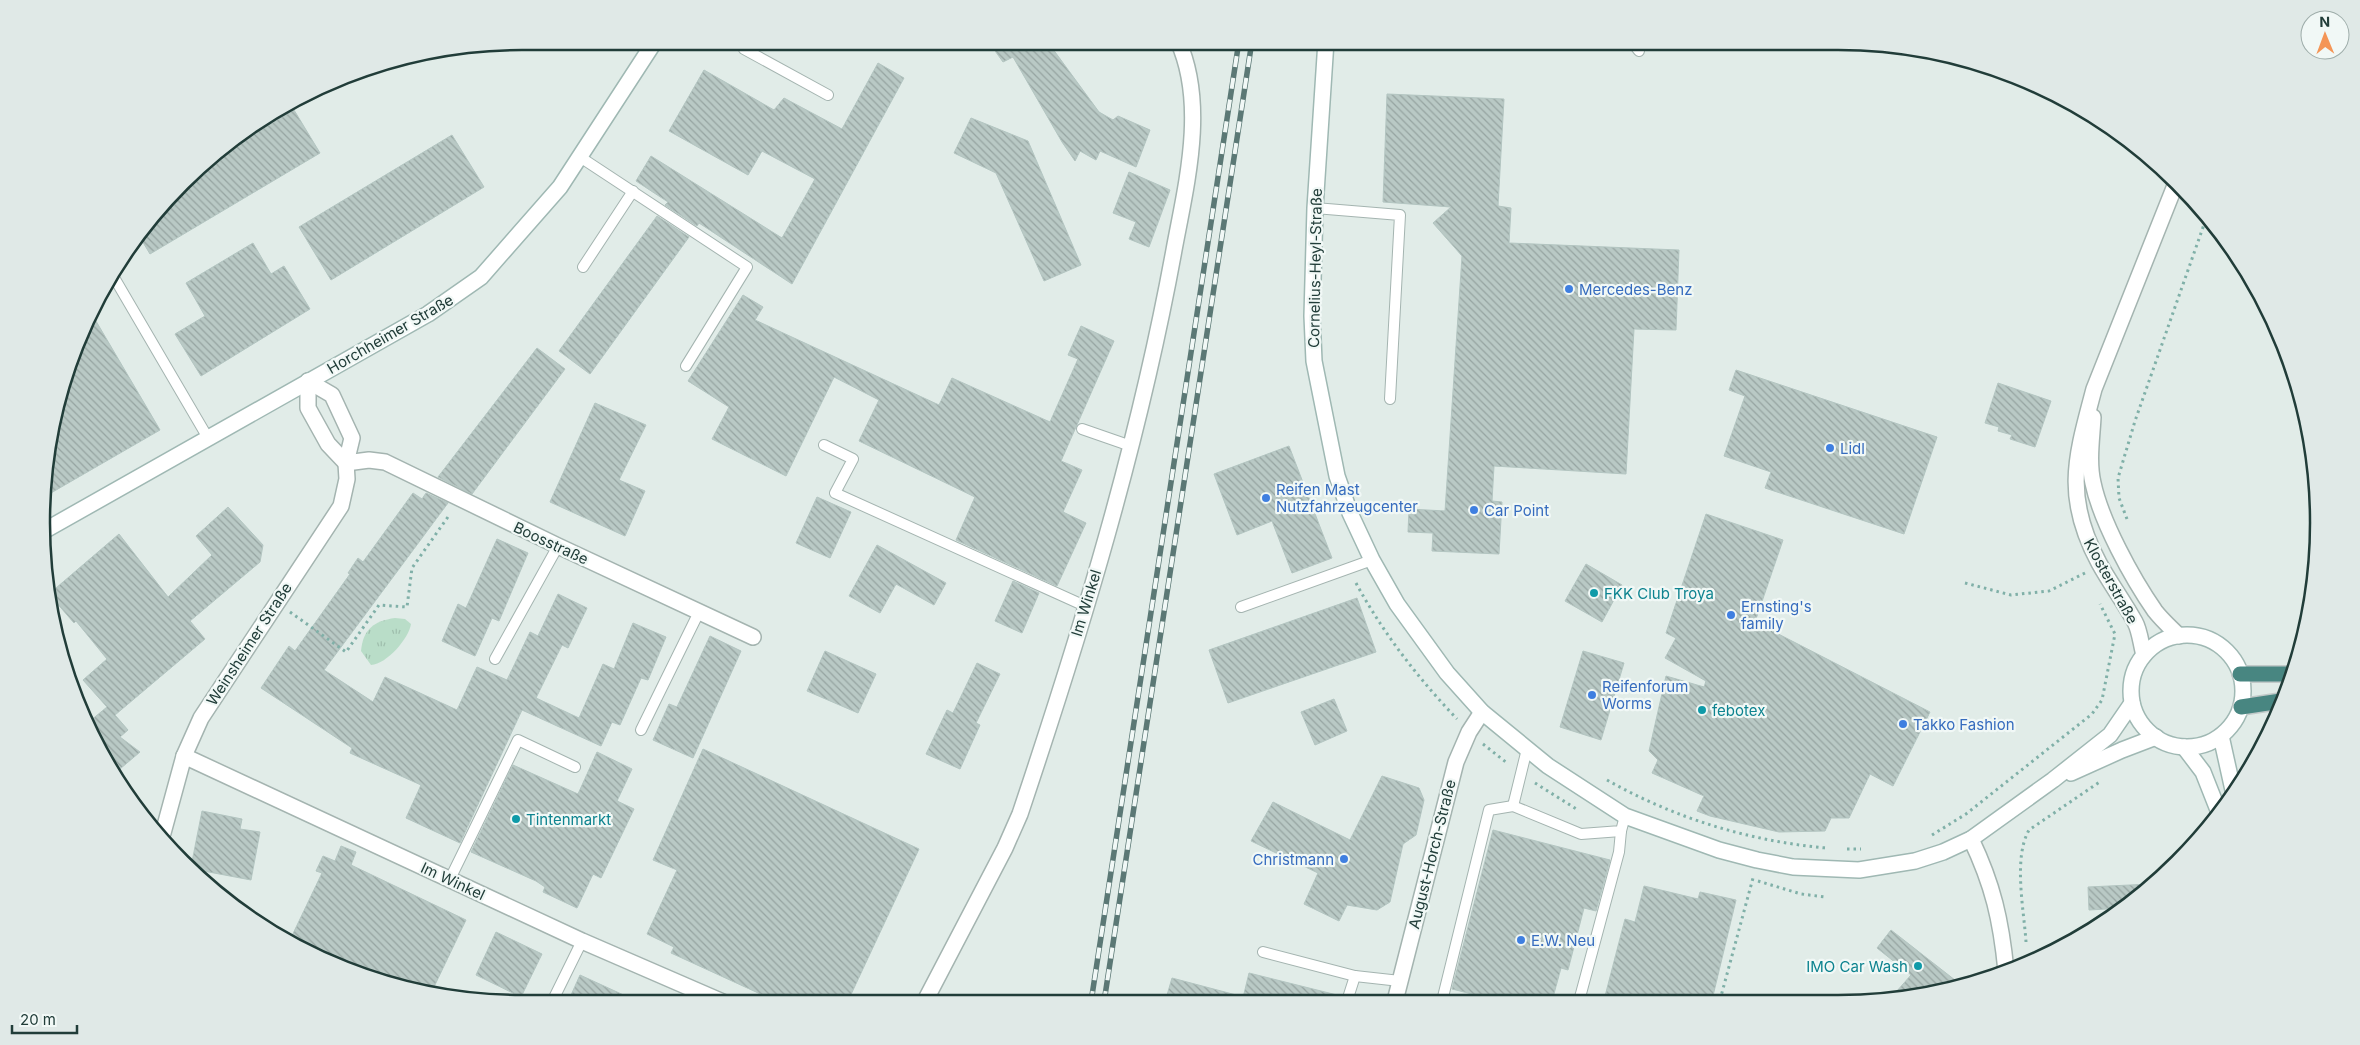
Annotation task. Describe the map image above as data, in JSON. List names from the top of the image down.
{
  "streets": {
    "street": [
      "Cornelius-Heyl-Straße",
      "Horchheimer Straße",
      "Boosstraße",
      "Klosterstraße",
      "Im Winkel",
      "Weinsheimer Straße",
      "August-Horch-Straße"
    ]
  },
  "crossings": [
    ["Cornelius-Heyl-Straße", "Klosterstraße"],
    ["Cornelius-Heyl-Straße", "August-Horch-Straße"],
    ["Horchheimer Straße", "Weinsheimer Straße"],
    ["Boosstraße", "Weinsheimer Straße"],
    ["Im Winkel", "Weinsheimer Straße"]
  ],
  "places": [
    "Mercedes-Benz",
    "Lidl",
    "Reifen Mast Nutzfahrzeugcenter",
    "Car Point",
    "FKK Club Troya",
    "Ernsting's family",
    "Reifenforum Worms",
    "febotex",
    "Takko Fashion",
    "Tintenmarkt",
    "Christmann",
    "E.W. Neu",
    "IMO Car Wash"
  ],
  "scale_bar": "20 m",
  "north": "top"
}
